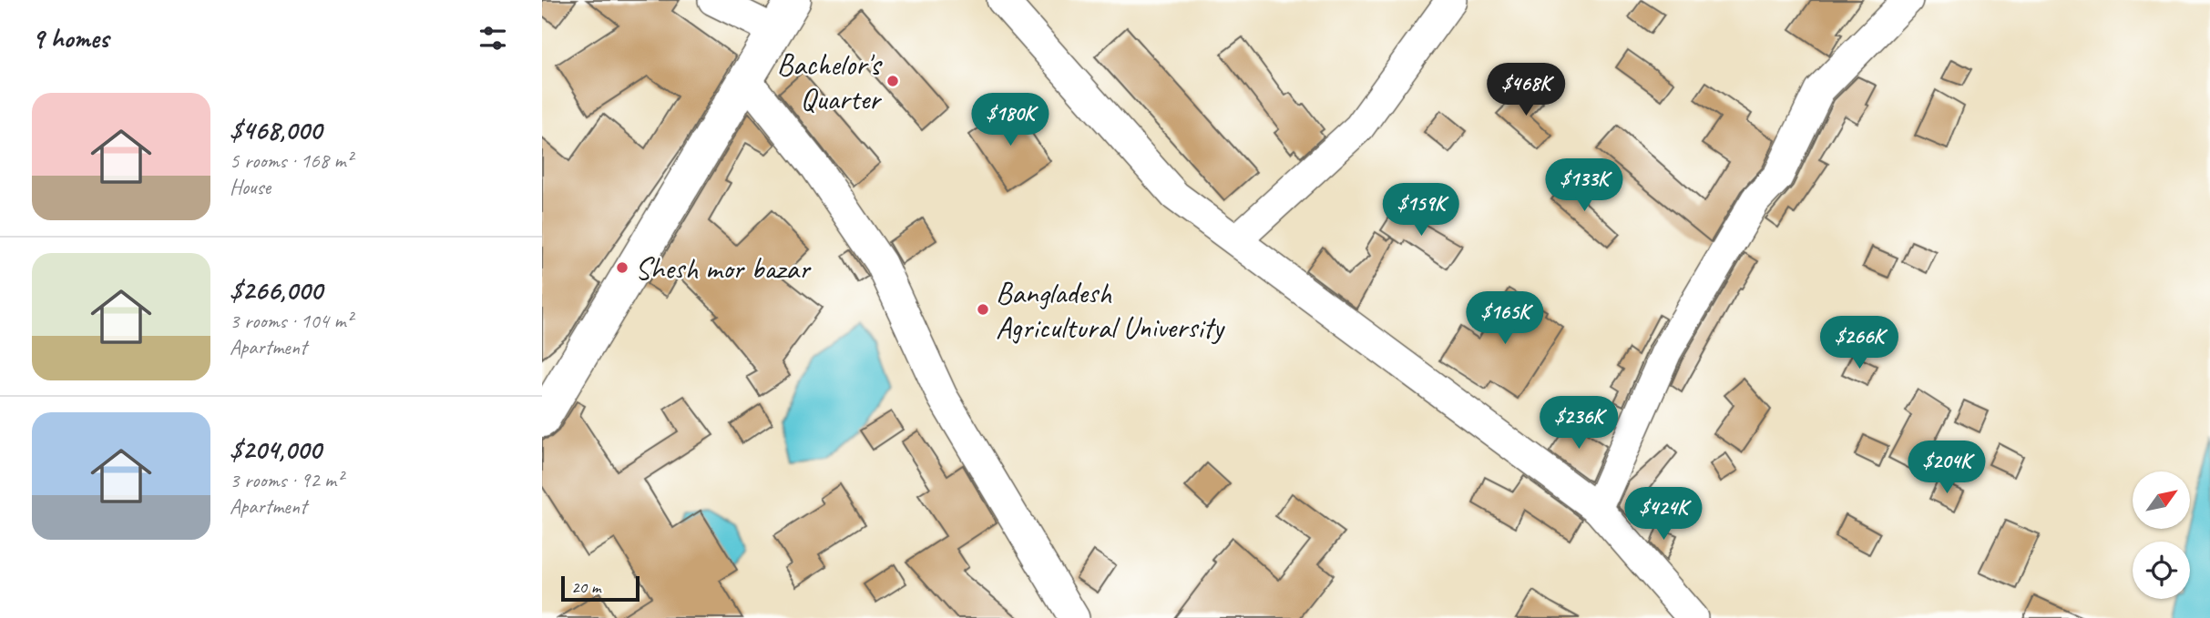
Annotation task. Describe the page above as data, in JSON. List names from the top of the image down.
{
  "places": ["Bachelor's Quarter", "Shesh mor bazar", "Bangladesh Agricultural University"],
  "scale_bar": "20 m",
  "north": "top right",
  "page": {
    "heading": "9 homes",
    "price": [
      "$468K",
      "$180K",
      "$133K",
      "$159K",
      "$165K",
      "$266K",
      "$236K",
      "$204K",
      "$424K"
    ],
    "list": [
      {
        "name": "$468,000",
        "note": "5 rooms · 168 m² · House"
      },
      {
        "name": "$266,000",
        "note": "3 rooms · 104 m² · Apartment"
      },
      {
        "name": "$204,000",
        "note": "3 rooms · 92 m² · Apartment"
      }
    ],
    "scale": "20 m"
  }
}
